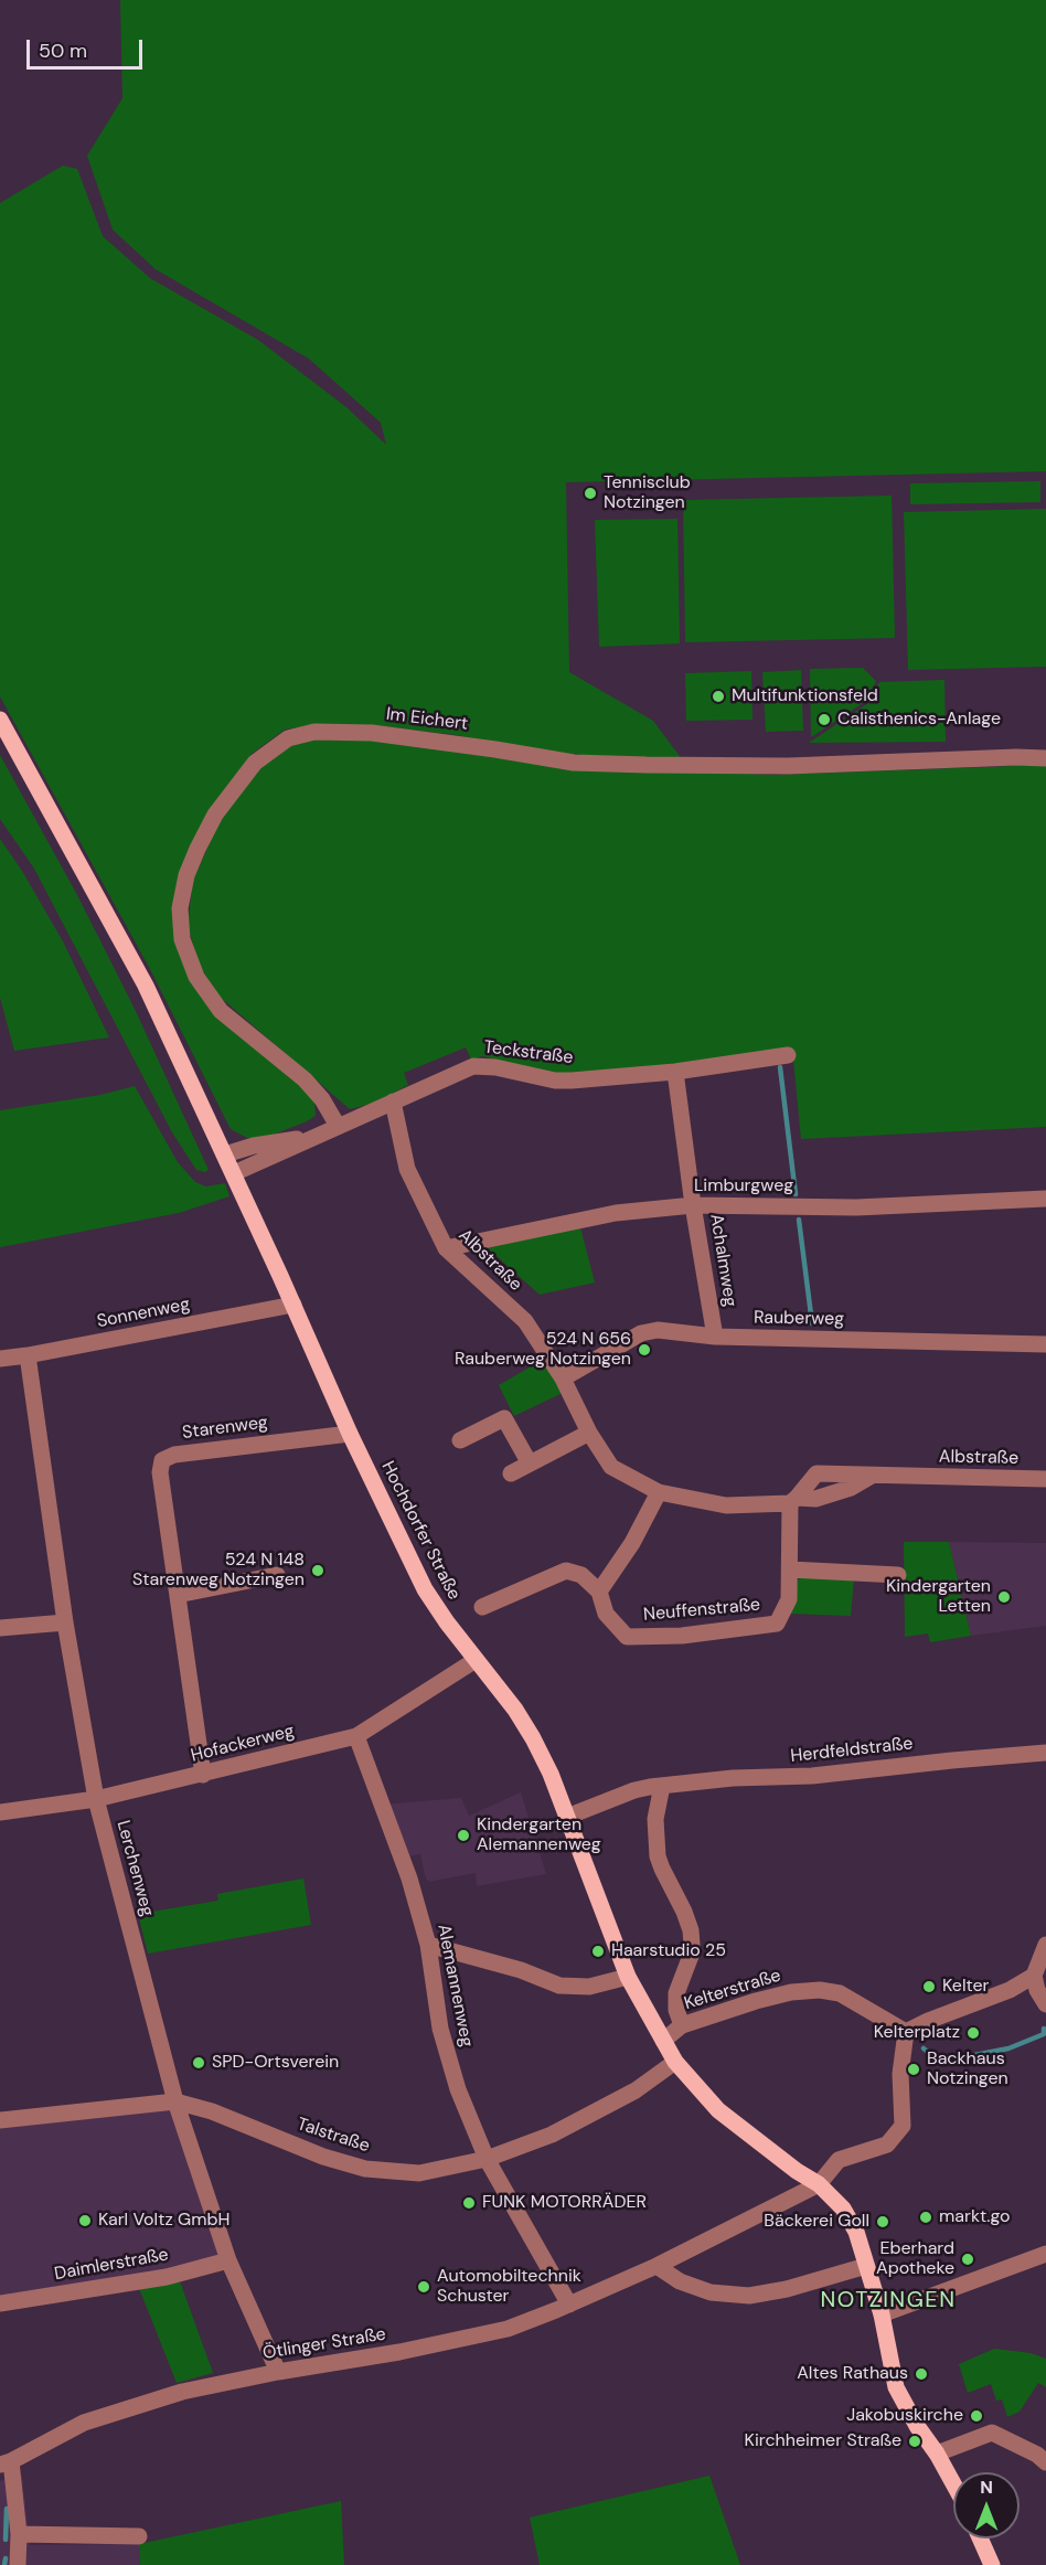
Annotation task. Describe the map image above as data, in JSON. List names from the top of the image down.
{
  "streets": {
    "main road": ["Hochdorfer Straße"],
    "street": [
      "Im Eichert",
      "Teckstraße",
      "Limburgweg",
      "Albstraße",
      "Achalmweg",
      "Sonnenweg",
      "Rauberweg",
      "Starenweg",
      "Neuffenstraße",
      "Hofackerweg",
      "Herdfeldstraße",
      "Lerchenweg",
      "Alemannenweg",
      "Kelterstraße",
      "Talstraße",
      "Daimlerstraße",
      "Ötlinger Straße"
    ]
  },
  "crossings": [
    ["Im Eichert", "Teckstraße"],
    ["Teckstraße", "Albstraße"],
    ["Teckstraße", "Achalmweg"],
    ["Teckstraße", "Hochdorfer Straße"],
    ["Limburgweg", "Albstraße"],
    ["Limburgweg", "Achalmweg"],
    ["Albstraße", "Rauberweg"],
    ["Albstraße", "Neuffenstraße"],
    ["Achalmweg", "Rauberweg"],
    ["Sonnenweg", "Hochdorfer Straße"],
    ["Sonnenweg", "Lerchenweg"],
    ["Starenweg", "Hochdorfer Straße"],
    ["Starenweg", "Hofackerweg"],
    ["Hochdorfer Straße", "Hofackerweg"],
    ["Hochdorfer Straße", "Herdfeldstraße"],
    ["Hochdorfer Straße", "Kelterstraße"],
    ["Hochdorfer Straße", "Talstraße"],
    ["Hochdorfer Straße", "Ötlinger Straße"],
    ["Hofackerweg", "Lerchenweg"],
    ["Hofackerweg", "Alemannenweg"],
    ["Lerchenweg", "Talstraße"],
    ["Lerchenweg", "Daimlerstraße"],
    ["Lerchenweg", "Ötlinger Straße"],
    ["Alemannenweg", "Talstraße"],
    ["Alemannenweg", "Ötlinger Straße"]
  ],
  "districts": ["NOTZINGEN"],
  "places": [
    "Tennisclub Notzingen",
    "Multifunktionsfeld",
    "Calisthenics-Anlage",
    "524 N 656 Rauberweg Notzingen",
    "524 N 148 Starenweg Notzingen",
    "Kindergarten Letten",
    "Kindergarten Alemannenweg",
    "Haarstudio 25",
    "Kelter",
    "Kelterplatz",
    "SPD-Ortsverein",
    "Backhaus Notzingen",
    "FUNK MOTORRÄDER",
    "markt.go",
    "Karl Voltz GmbH",
    "Bäckerei Goll",
    "Eberhard Apotheke",
    "Automobiltechnik Schuster",
    "Altes Rathaus",
    "Jakobuskirche",
    "Kirchheimer Straße"
  ],
  "scale_bar": "50 m",
  "north": "top"
}
